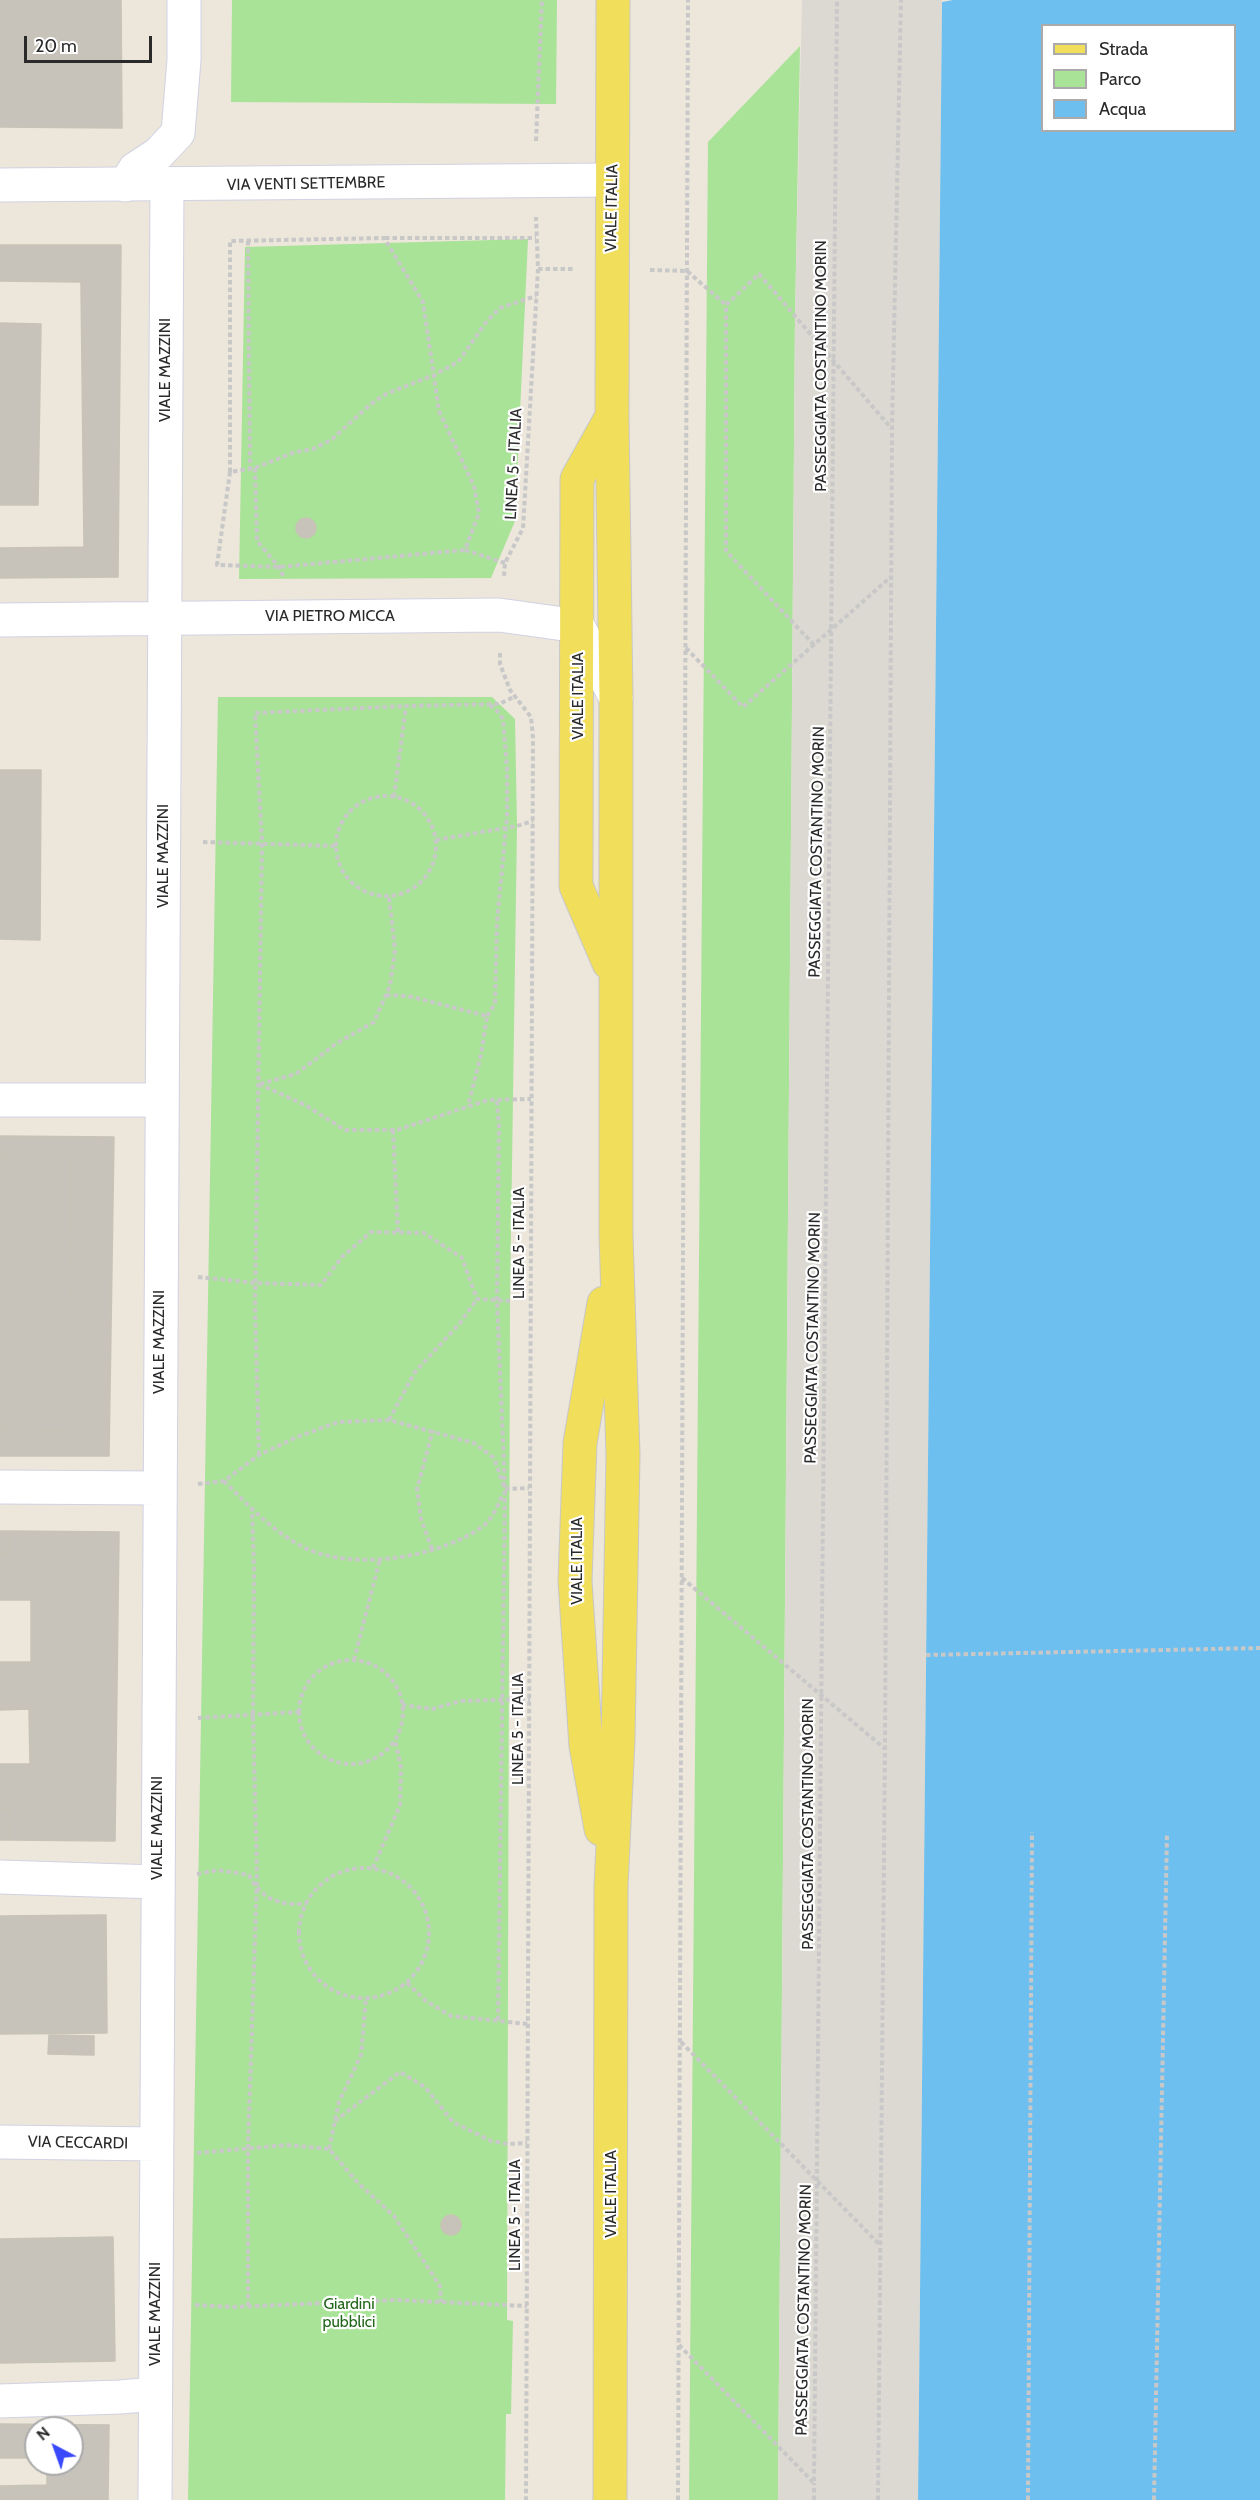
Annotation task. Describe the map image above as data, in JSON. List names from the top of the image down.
{
  "streets": {
    "main road": ["VIALE ITALIA"],
    "street": [
      "VIA VENTI SETTEMBRE",
      "VIALE MAZZINI",
      "VIA PIETRO MICCA",
      "VIA CECCARDI"
    ],
    "path": ["PASSEGGIATA COSTANTINO MORIN", "LINEA 5 - ITALIA"]
  },
  "crossings": [
    ["VIA VENTI SETTEMBRE", "VIALE ITALIA"],
    ["VIA VENTI SETTEMBRE", "VIALE MAZZINI"],
    ["VIA VENTI SETTEMBRE", "LINEA 5 - ITALIA"],
    ["VIALE ITALIA", "VIA PIETRO MICCA"],
    ["VIALE MAZZINI", "VIA PIETRO MICCA"],
    ["VIALE MAZZINI", "VIA CECCARDI"],
    ["LINEA 5 - ITALIA", "VIA PIETRO MICCA"]
  ],
  "parks": ["Giardini pubblici"],
  "legend": ["Strada", "Parco", "Acqua"],
  "scale_bar": "20 m",
  "north": "top left"
}
